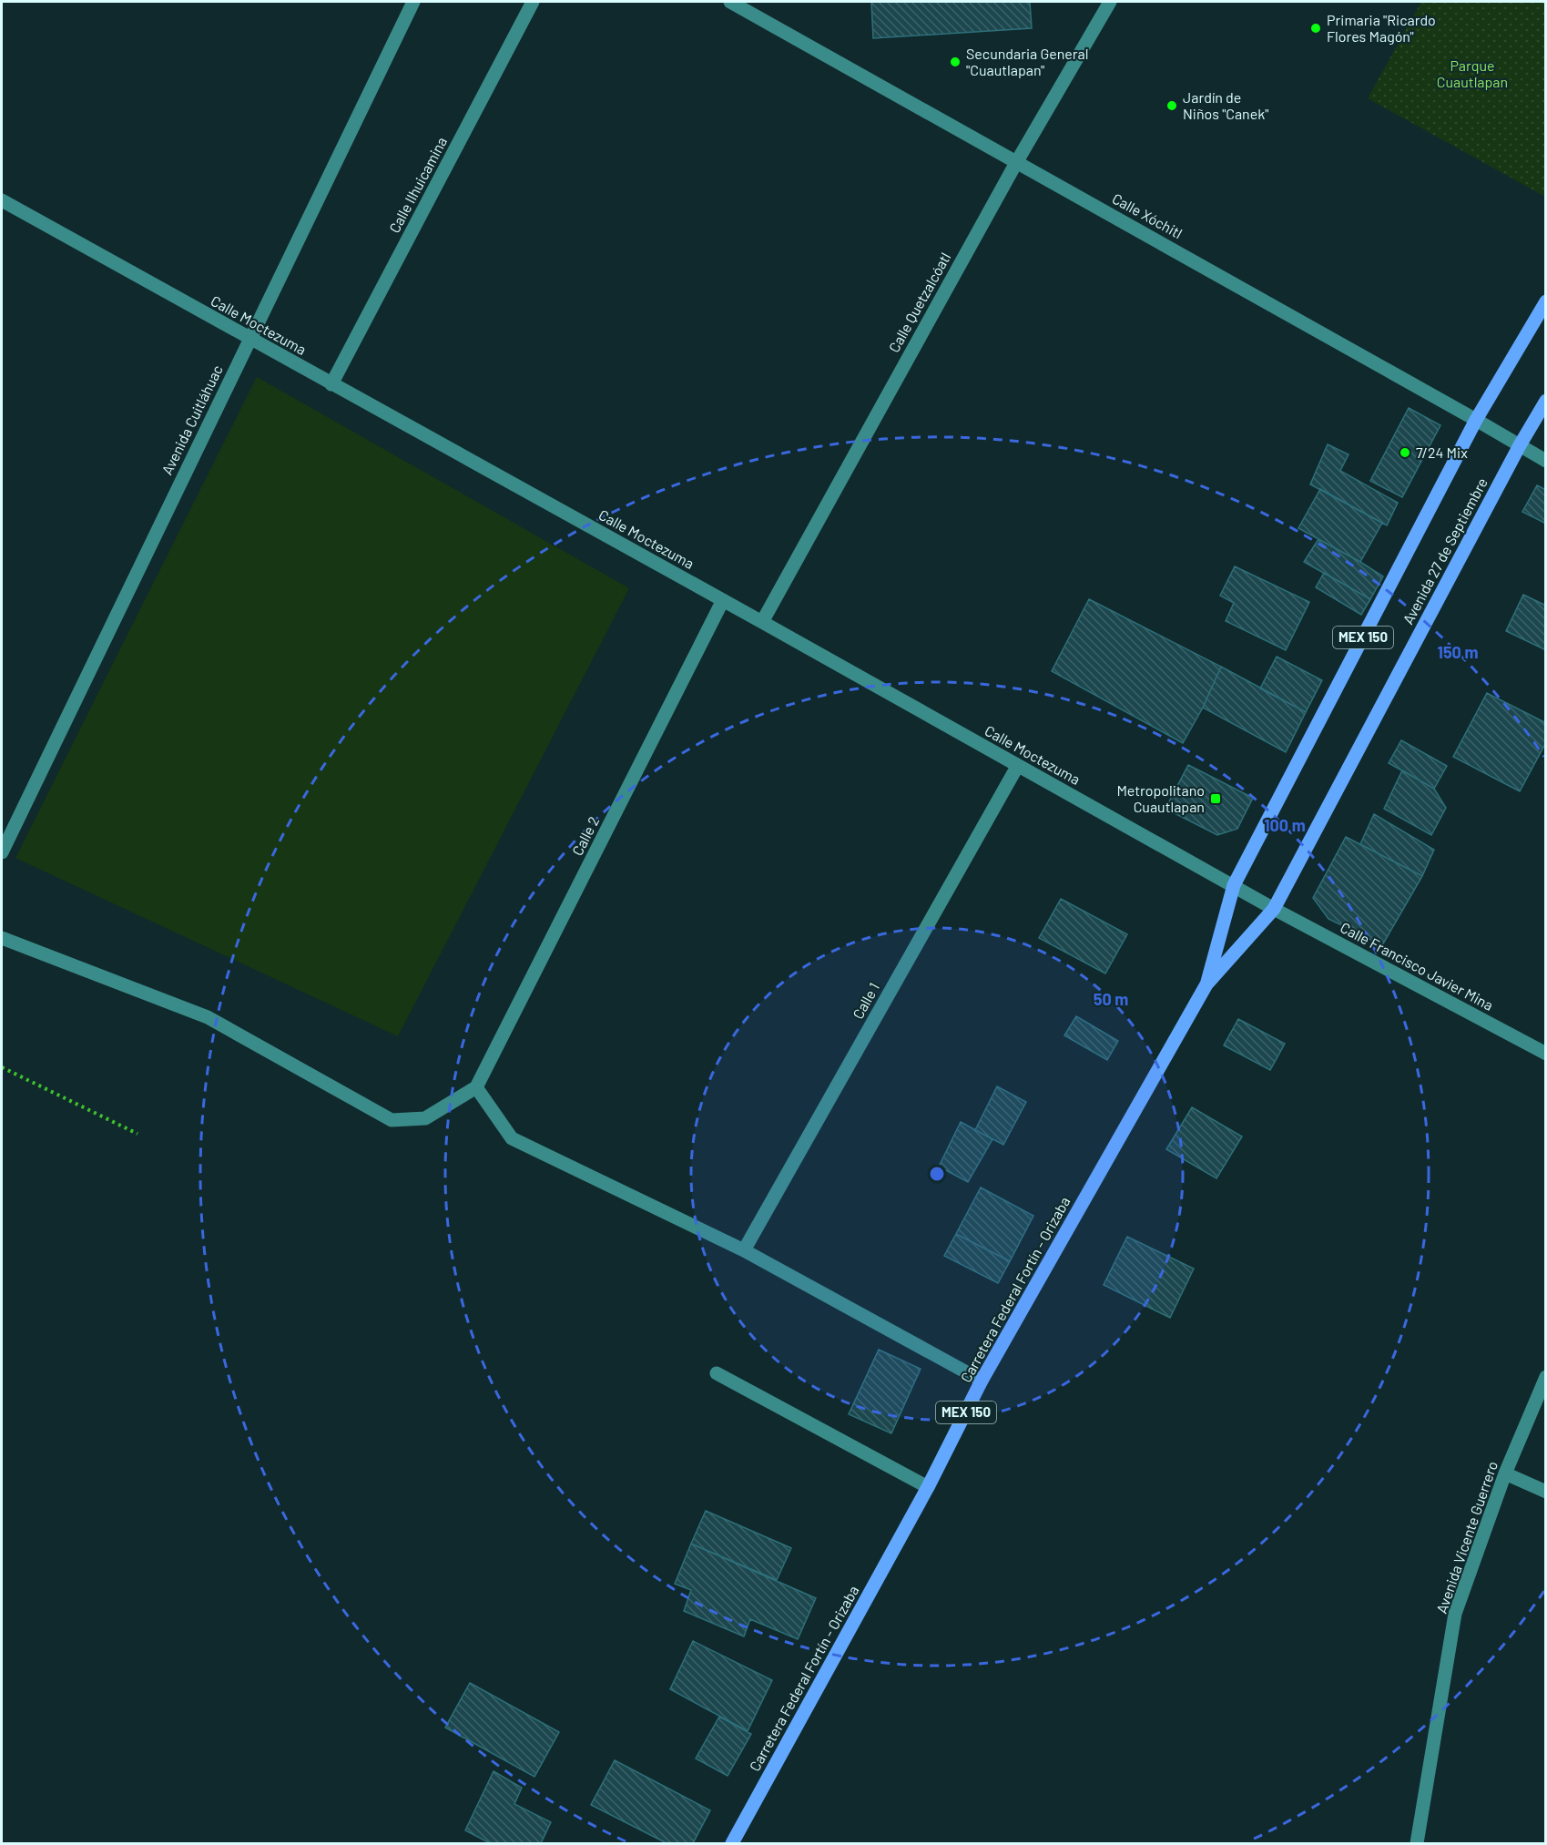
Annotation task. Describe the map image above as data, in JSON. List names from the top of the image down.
{
  "streets": {
    "main road": ["Avenida 27 de Septiembre", "MEX 150", "Carretera Federal Fortín - Orizaba"],
    "street": [
      "Calle Ilhuicamina",
      "Calle Xóchitl",
      "Calle Quetzalcóatl",
      "Calle Moctezuma",
      "Avenida Cuitláhuac",
      "Calle 2",
      "Calle Francisco Javier Mina",
      "Calle 1",
      "Avenida Vicente Guerrero"
    ]
  },
  "crossings": [
    ["Calle Ilhuicamina", "Calle Moctezuma"],
    ["Calle Xóchitl", "Calle Quetzalcóatl"],
    ["Calle Xóchitl", "Avenida 27 de Septiembre"],
    ["Calle Xóchitl", "MEX 150"],
    ["Calle Quetzalcóatl", "Calle Moctezuma"],
    ["Calle Moctezuma", "Avenida Cuitláhuac"],
    ["Calle Moctezuma", "Avenida 27 de Septiembre"],
    ["Calle Moctezuma", "MEX 150"],
    ["Calle Moctezuma", "Calle 2"],
    ["Calle Moctezuma", "Calle Francisco Javier Mina"],
    ["Calle Moctezuma", "Calle 1"],
    ["Avenida 27 de Septiembre", "MEX 150"],
    ["Avenida 27 de Septiembre", "Calle Francisco Javier Mina"],
    ["Avenida 27 de Septiembre", "Carretera Federal Fortín - Orizaba"],
    ["MEX 150", "Carretera Federal Fortín - Orizaba"]
  ],
  "parks": ["Parque Cuautlapan"],
  "places": {
    "other": [
      "Primaria \"Ricardo Flores Magón\"",
      "Secundaria General \"Cuautlapan\"",
      "Jardín de Niños \"Canek\"",
      "7/24 Mix"
    ],
    "transit": ["Metropolitano Cuautlapan"]
  },
  "rings": ["150 m", "100 m", "50 m"]
}
